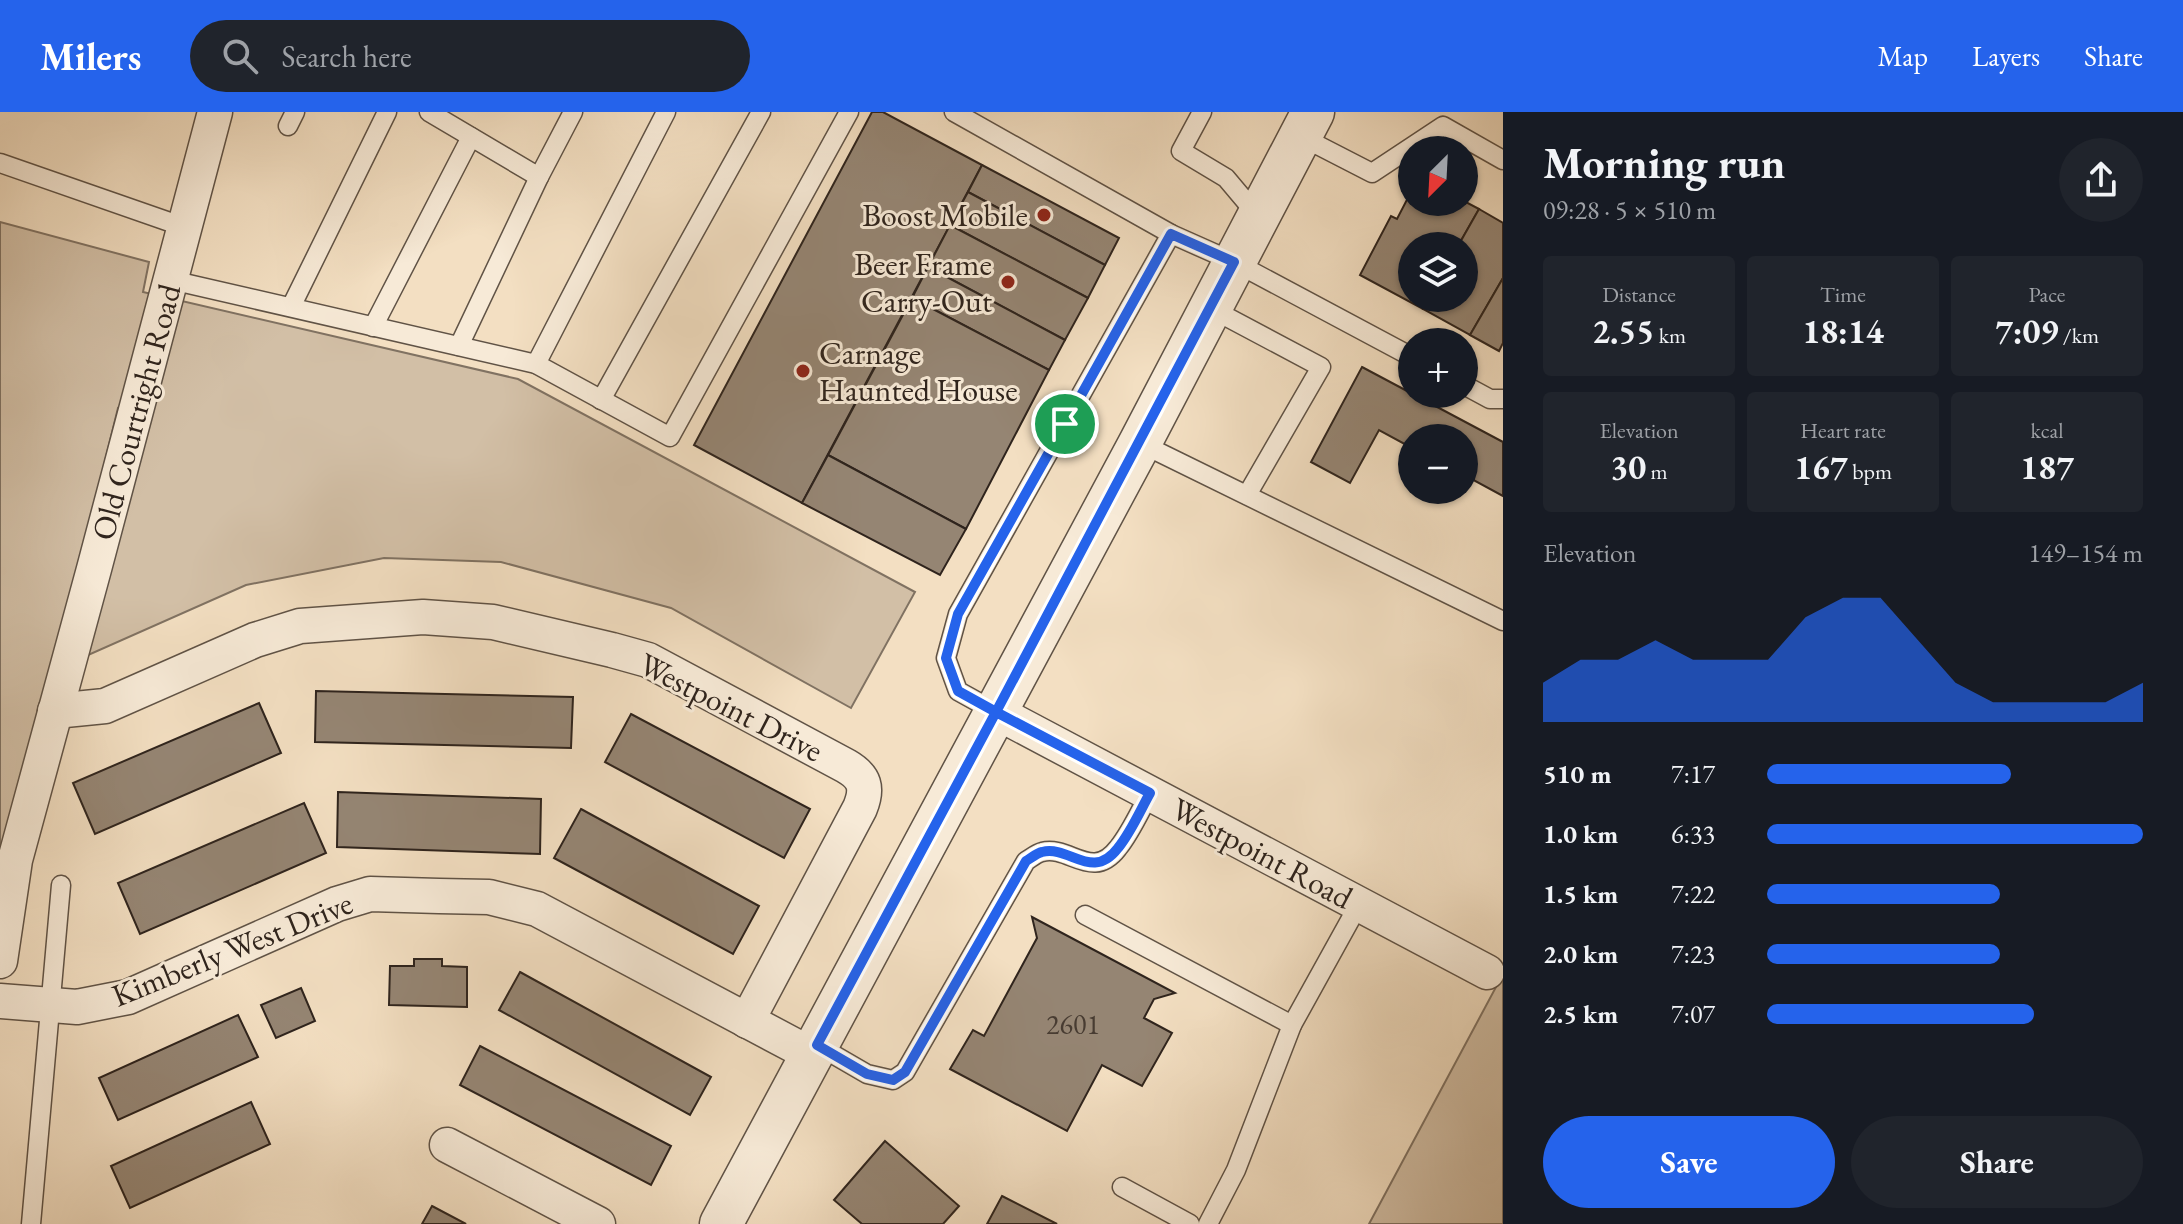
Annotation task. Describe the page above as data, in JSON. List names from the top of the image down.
{
  "streets": {
    "street": [
      "Old Courtright Road",
      "Westpoint Drive",
      "Westpoint Road",
      "Kimberly West Drive"
    ]
  },
  "crossings": [
    ["Old Courtright Road", "Westpoint Drive"],
    ["Westpoint Drive", "Kimberly West Drive"]
  ],
  "places": ["Boost Mobile", "Beer Frame Carry-Out", "Carnage Haunted House"],
  "house_numbers": ["2601"],
  "north": "bottom left",
  "page": {
    "header": "Milers",
    "search": "Search here",
    "nav": ["Map", "Layers", "Share"],
    "heading": ["Morning run", "09:28 · 5 × 510 m"],
    "map_buttons": ["+", "−"],
    "stats": [
      ["Distance", "2.55 km"],
      ["Time", "18:14"],
      ["Pace", "7:09 /km"],
      ["Elevation", "30 m"],
      ["Heart rate", "167 bpm"],
      ["kcal", "187"]
    ],
    "chart": ["Elevation", "149–154 m"],
    "list": [
      {
        "name": "510 m",
        "note": "7:17"
      },
      {
        "name": "1.0 km",
        "note": "6:33"
      },
      {
        "name": "1.5 km",
        "note": "7:22"
      },
      {
        "name": "2.0 km",
        "note": "7:23"
      },
      {
        "name": "2.5 km",
        "note": "7:07"
      }
    ],
    "buttons": ["Save", "Share"]
  }
}
